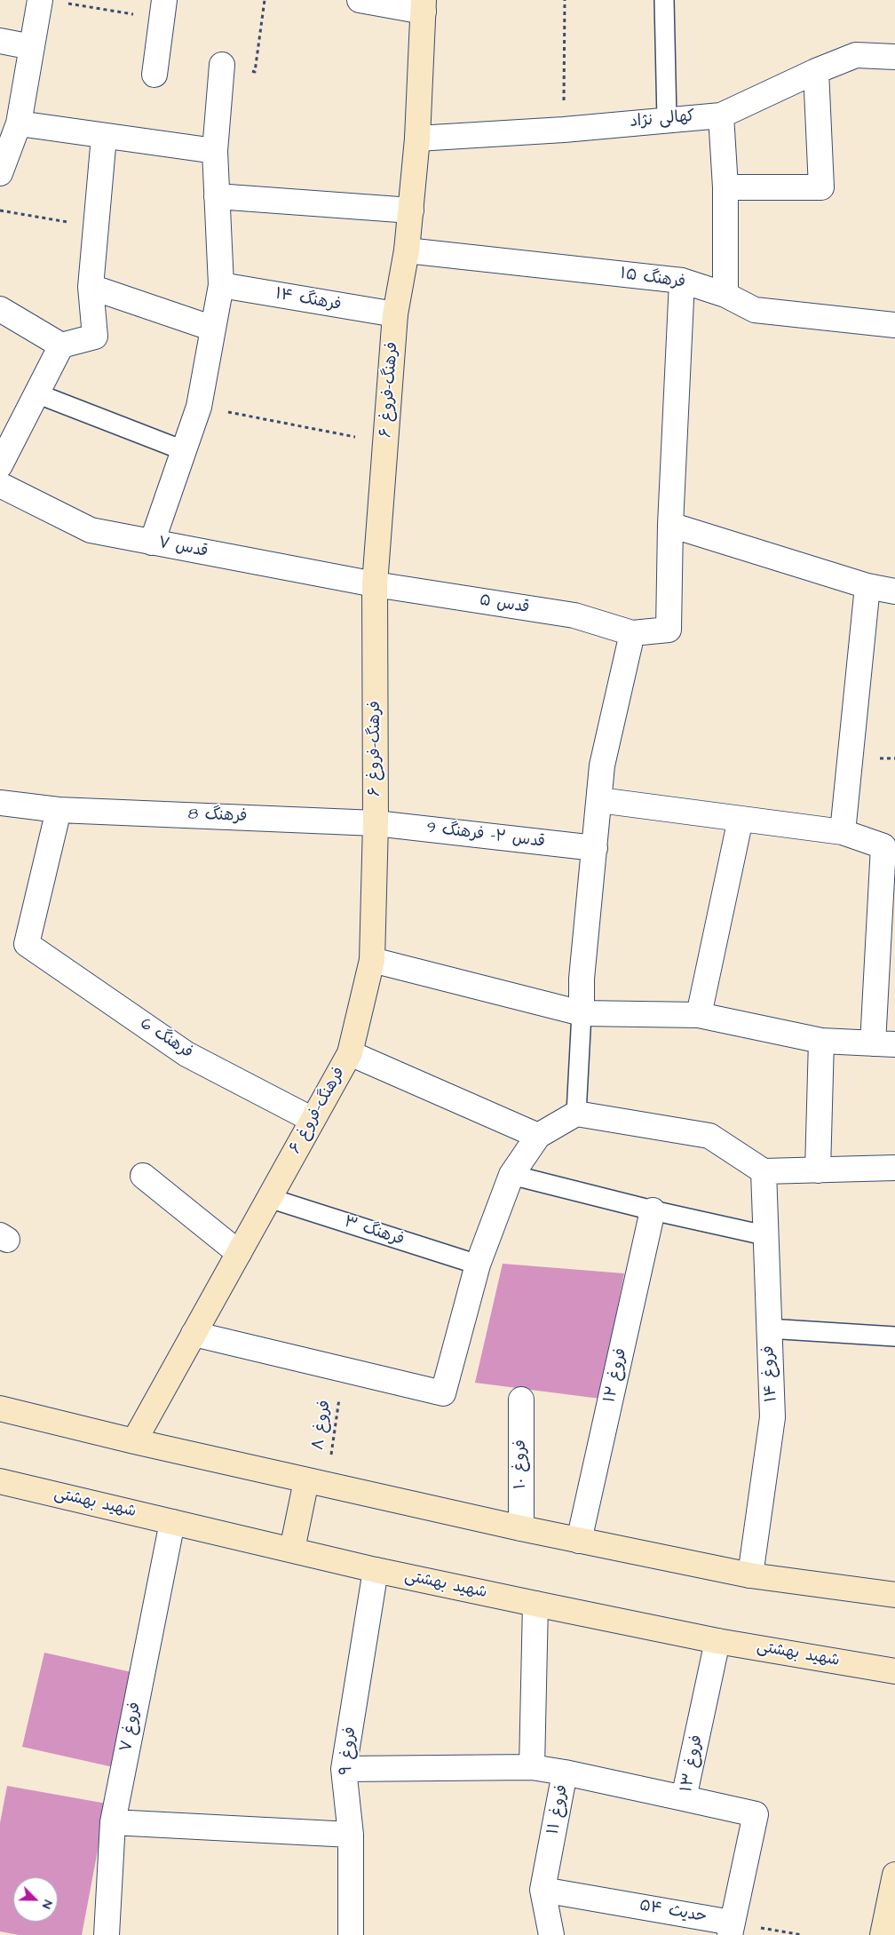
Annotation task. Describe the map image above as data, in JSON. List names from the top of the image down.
{
  "streets": {
    "main road": ["فرهنگ-فروغ ۶", "شهید بهشتی"],
    "street": [
      "کهالی نژاد",
      "فرهنگ ۱۵",
      "فرهنگ ۱۴",
      "قدس ۷",
      "قدس ۵",
      "فرهنگ 8",
      "قدس ۲- فرهنگ 9",
      "فرهنگ 6",
      "فروغ ۱۴",
      "فروغ ۱۲",
      "فروغ ۱۰",
      "فروغ ۷",
      "فروغ ۹",
      "فروغ ۱۳",
      "فروغ ۱۱",
      "حدیث ۵۴"
    ],
    "lane": ["فرهنگ ۳"],
    "path": ["فروغ ۸"]
  },
  "crossings": [
    ["کهالی نژاد", "فرهنگ-فروغ ۶"],
    ["فرهنگ ۱۵", "فرهنگ-فروغ ۶"],
    ["فرهنگ ۱۴", "فرهنگ-فروغ ۶"],
    ["فرهنگ-فروغ ۶", "قدس ۷"],
    ["فرهنگ-فروغ ۶", "قدس ۵"],
    ["فرهنگ-فروغ ۶", "فرهنگ 8"],
    ["فرهنگ-فروغ ۶", "قدس ۲- فرهنگ 9"],
    ["فرهنگ-فروغ ۶", "فرهنگ 6"],
    ["فرهنگ-فروغ ۶", "فرهنگ ۳"],
    ["قدس ۷", "قدس ۵"],
    ["فرهنگ 8", "قدس ۲- فرهنگ 9"],
    ["فرهنگ 8", "فرهنگ 6"],
    ["شهید بهشتی", "فروغ ۷"],
    ["شهید بهشتی", "فروغ ۹"],
    ["شهید بهشتی", "فروغ ۱۳"],
    ["فروغ ۹", "فروغ ۱۱"],
    ["فروغ ۱۳", "حدیث ۵۴"],
    ["فروغ ۱۱", "حدیث ۵۴"]
  ],
  "north": "bottom right"
}
